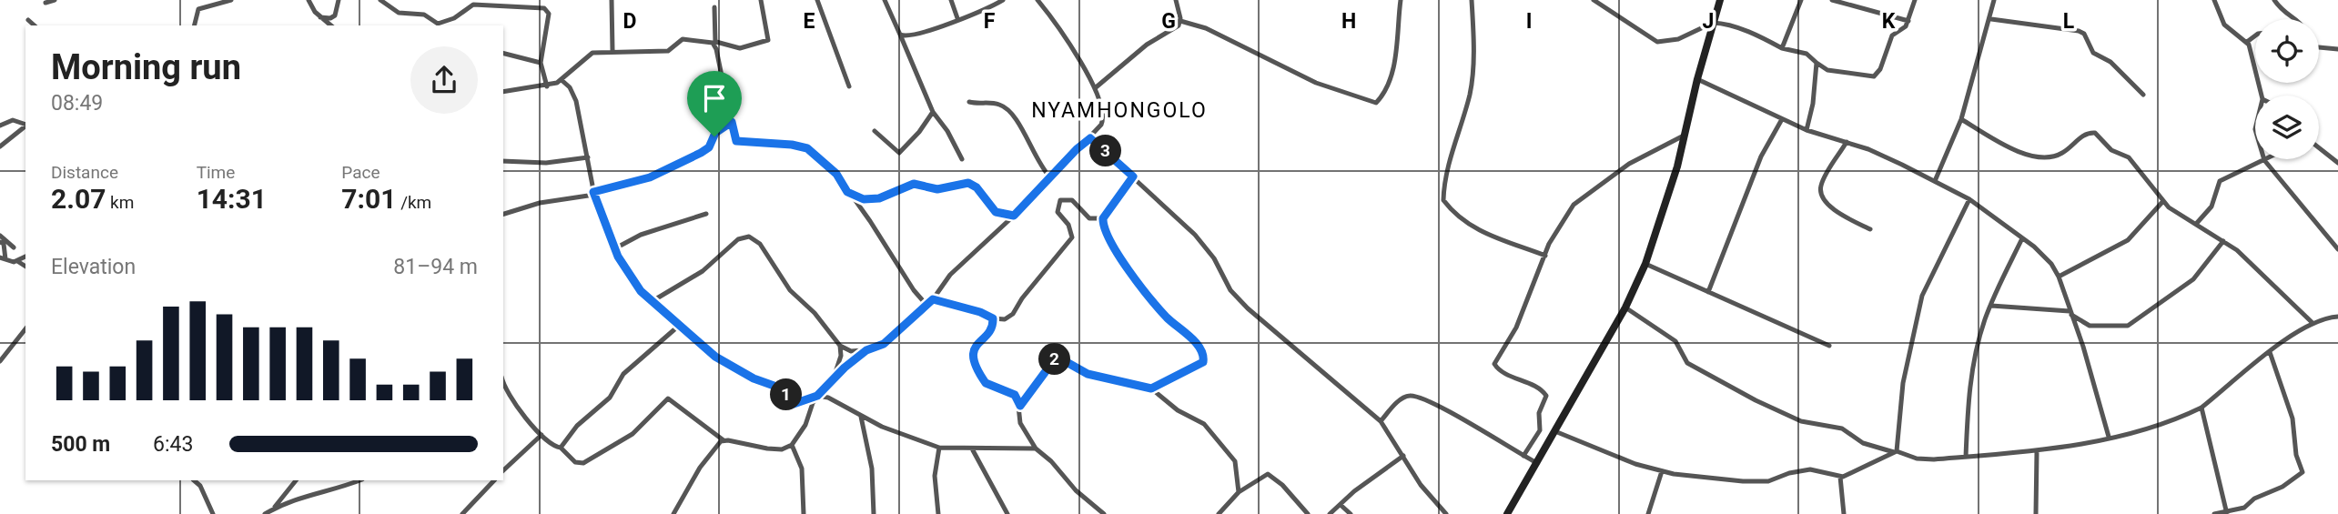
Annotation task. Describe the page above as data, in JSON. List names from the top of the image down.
{
  "districts": ["NYAMHONGOLO"],
  "page": {
    "heading": ["Morning run", "08:49"],
    "stats": [
      ["Distance", "2.07 km"],
      ["Time", "14:31"],
      ["Pace", "7:01 /km"]
    ],
    "pins": ["3", "2", "1"],
    "chart": ["Elevation", "81–94 m"],
    "list": [
      {
        "name": "500 m",
        "note": "6:43"
      }
    ]
  },
  "grid": {
    "columns": [
      "D",
      "E",
      "F",
      "G",
      "H",
      "I",
      "J",
      "K",
      "L"
    ]
  }
}
